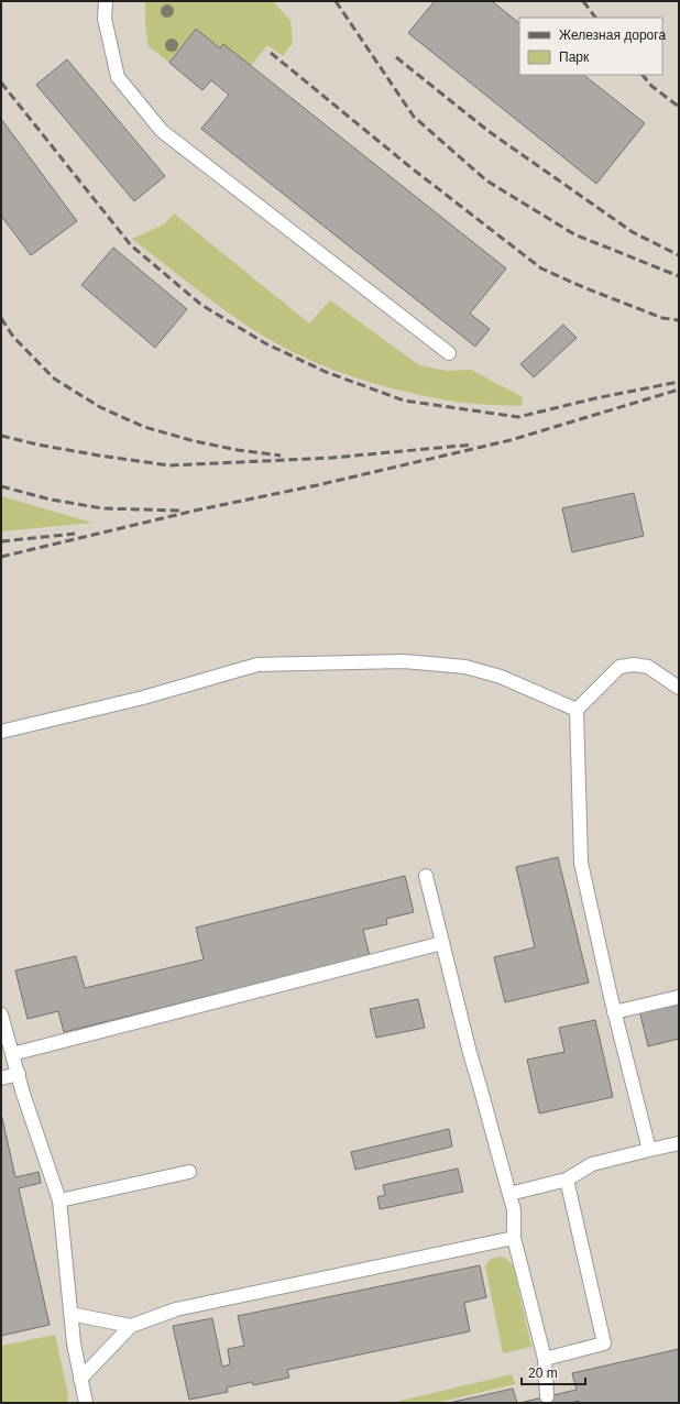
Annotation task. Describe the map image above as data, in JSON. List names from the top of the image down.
{
  "legend": ["Железная дорога", "Парк"],
  "scale_bar": "20 m"
}
